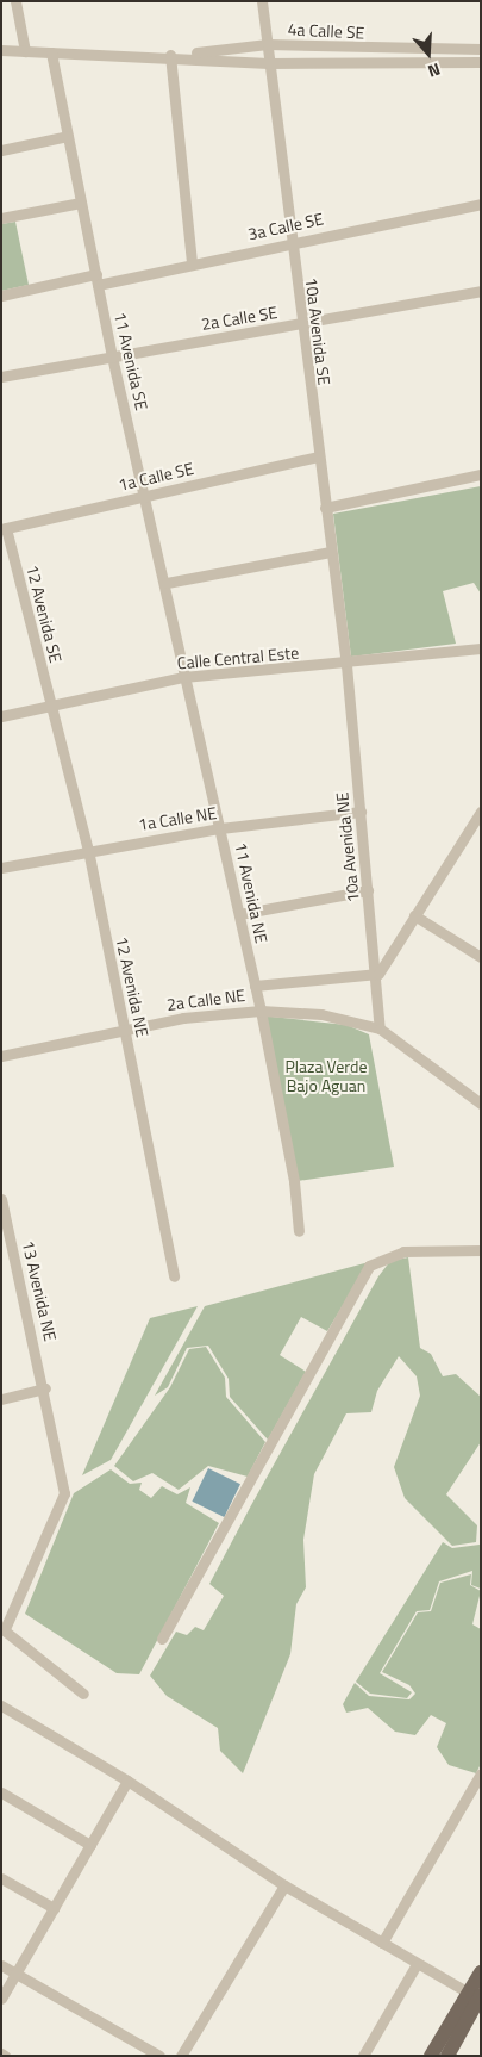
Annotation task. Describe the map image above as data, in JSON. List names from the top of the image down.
{
  "streets": {
    "street": [
      "4a Calle SE",
      "3a Calle SE",
      "2a Calle SE",
      "10a Avenida SE",
      "11 Avenida SE",
      "1a Calle SE",
      "12 Avenida SE",
      "Calle Central Este",
      "1a Calle NE",
      "10a Avenida NE",
      "11 Avenida NE",
      "12 Avenida NE",
      "2a Calle NE",
      "13 Avenida NE"
    ]
  },
  "crossings": [
    ["4a Calle SE", "10a Avenida SE"],
    ["4a Calle SE", "11 Avenida SE"],
    ["3a Calle SE", "10a Avenida SE"],
    ["3a Calle SE", "11 Avenida SE"],
    ["2a Calle SE", "10a Avenida SE"],
    ["2a Calle SE", "11 Avenida SE"],
    ["10a Avenida SE", "1a Calle SE"],
    ["10a Avenida SE", "Calle Central Este"],
    ["10a Avenida SE", "10a Avenida NE"],
    ["11 Avenida SE", "1a Calle SE"],
    ["11 Avenida SE", "Calle Central Este"],
    ["11 Avenida SE", "11 Avenida NE"],
    ["1a Calle SE", "12 Avenida SE"],
    ["12 Avenida SE", "Calle Central Este"],
    ["12 Avenida SE", "12 Avenida NE"],
    ["Calle Central Este", "10a Avenida NE"],
    ["Calle Central Este", "11 Avenida NE"],
    ["Calle Central Este", "12 Avenida NE"],
    ["1a Calle NE", "10a Avenida NE"],
    ["1a Calle NE", "11 Avenida NE"],
    ["1a Calle NE", "12 Avenida NE"],
    ["10a Avenida NE", "2a Calle NE"],
    ["11 Avenida NE", "2a Calle NE"],
    ["12 Avenida NE", "2a Calle NE"]
  ],
  "parks": ["Plaza Verde Bajo Aguan"],
  "north": "bottom"
}
